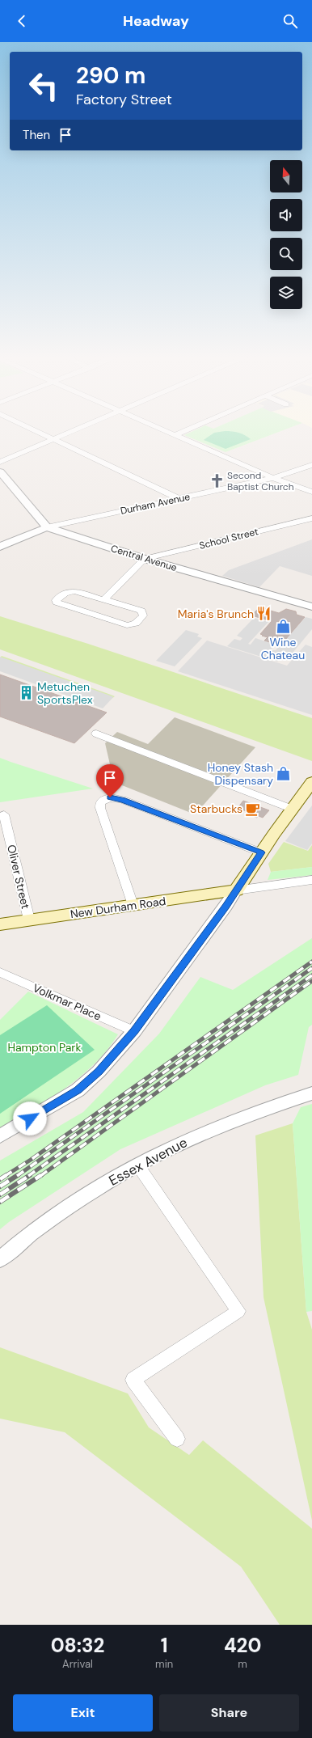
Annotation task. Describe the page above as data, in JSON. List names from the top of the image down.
{
  "streets": {
    "main road": ["New Durham Road"],
    "street": [
      "Durham Avenue",
      "School Street",
      "Central Avenue",
      "Oliver Street",
      "Volkmar Place",
      "Essex Avenue"
    ]
  },
  "crossings": [
    ["Durham Avenue", "Central Avenue"],
    ["School Street", "Central Avenue"],
    ["Oliver Street", "New Durham Road"]
  ],
  "parks": ["Hampton Park"],
  "places": {
    "church": ["Second Baptist Church"],
    "restaurant": ["Maria's Brunch"],
    "shop": ["Wine Chateau", "Honey Stash Dispensary"],
    "building": ["Metuchen SportsPlex"],
    "cafe": ["Starbucks"]
  },
  "north": "top",
  "page": {
    "header": "Headway",
    "turn": ["290 m", "Factory Street"],
    "then": "Then",
    "eta": [
      "08:32",
      "Arrival",
      "1",
      "min",
      "420",
      "m"
    ],
    "buttons": ["Exit", "Share"]
  }
}
